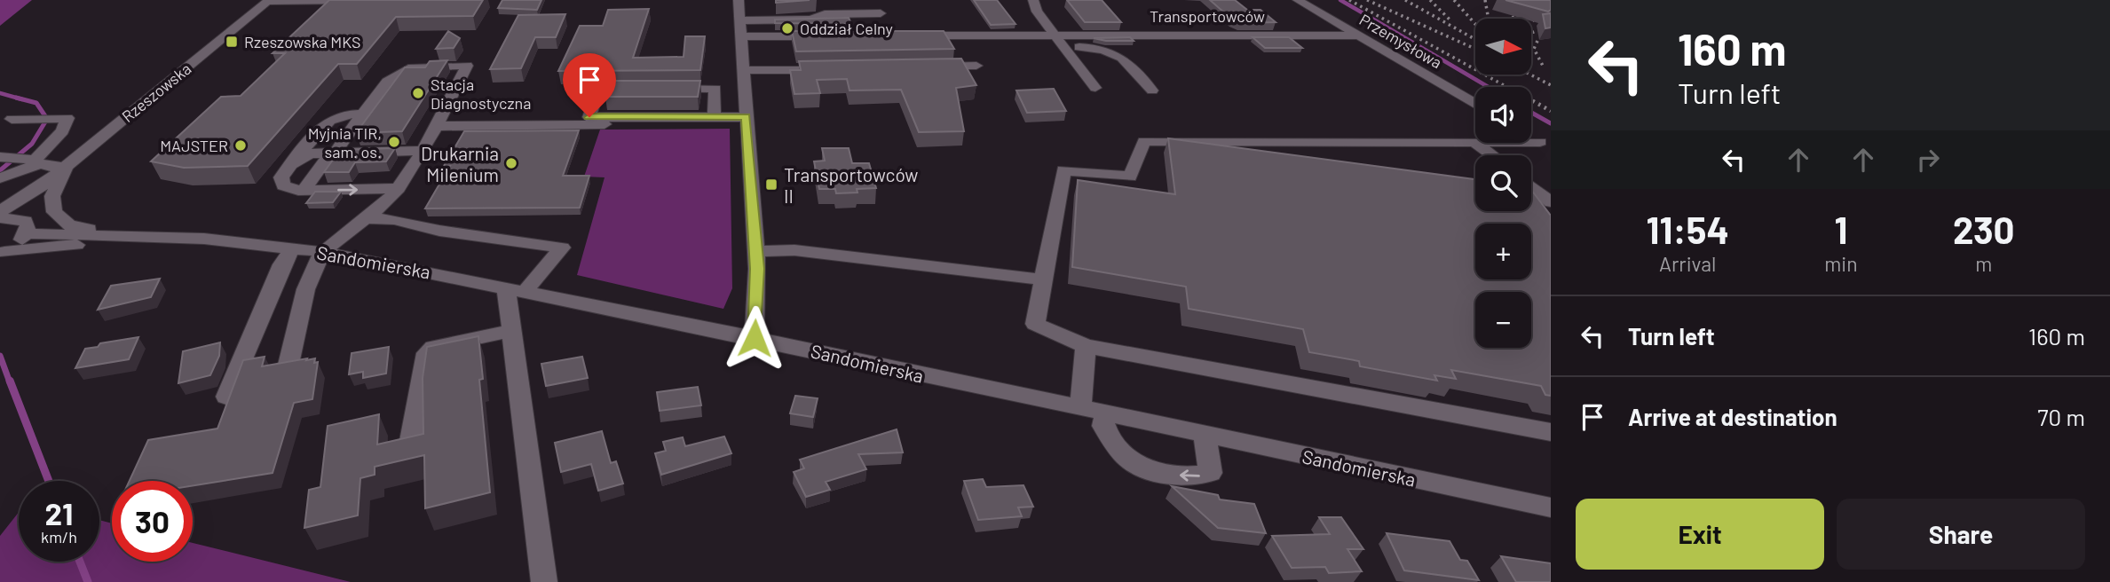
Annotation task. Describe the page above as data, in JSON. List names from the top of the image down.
{
  "streets": {
    "street": [
      "Transportowców",
      "Przemysłowa",
      "Rzeszowska",
      "Sandomierska"
    ]
  },
  "crossings": [
    ["Transportowców", "Przemysłowa"]
  ],
  "places": {
    "other": [
      "Oddział Celny",
      "Stacja Diagnostyczna",
      "Myjnia TIR, sam. os.",
      "MAJSTER",
      "Drukarnia Milenium"
    ],
    "transit": ["Rzeszowska MKS", "Transportowców II"]
  },
  "north": "right",
  "page": {
    "turn": ["160 m", "Turn left"],
    "map_buttons": ["+", "−"],
    "eta": [
      "11:54",
      "Arrival",
      "1",
      "min",
      "230",
      "m"
    ],
    "list": [
      {
        "name": "Turn left",
        "value": "160 m"
      },
      {
        "name": "Arrive at destination",
        "value": "70 m"
      }
    ],
    "speed": "21 km/h",
    "limit": "30",
    "buttons": ["Exit", "Share"]
  }
}
